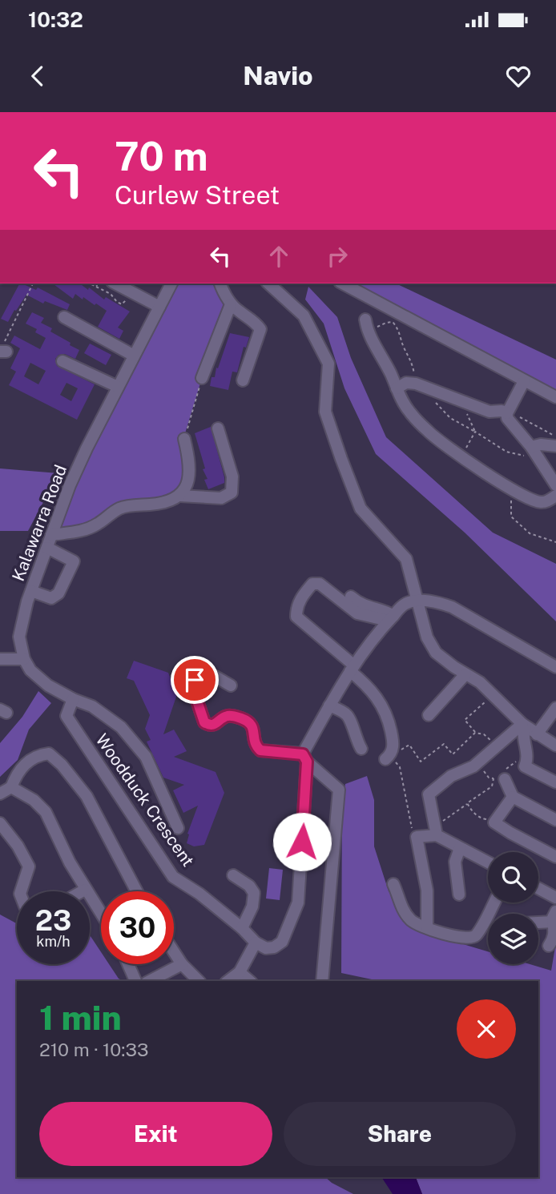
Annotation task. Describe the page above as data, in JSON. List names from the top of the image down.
{
  "streets": {
    "street": ["Kalawarra Road", "Woodduck Crescent"]
  },
  "page": {
    "status": "10:32",
    "header": "Navio",
    "turn": ["70 m", "Curlew Street"],
    "speed": "23 km/h",
    "limit": "30",
    "heading": ["1 min", "210 m · 10:33"],
    "buttons": ["Exit", "Share"]
  }
}
